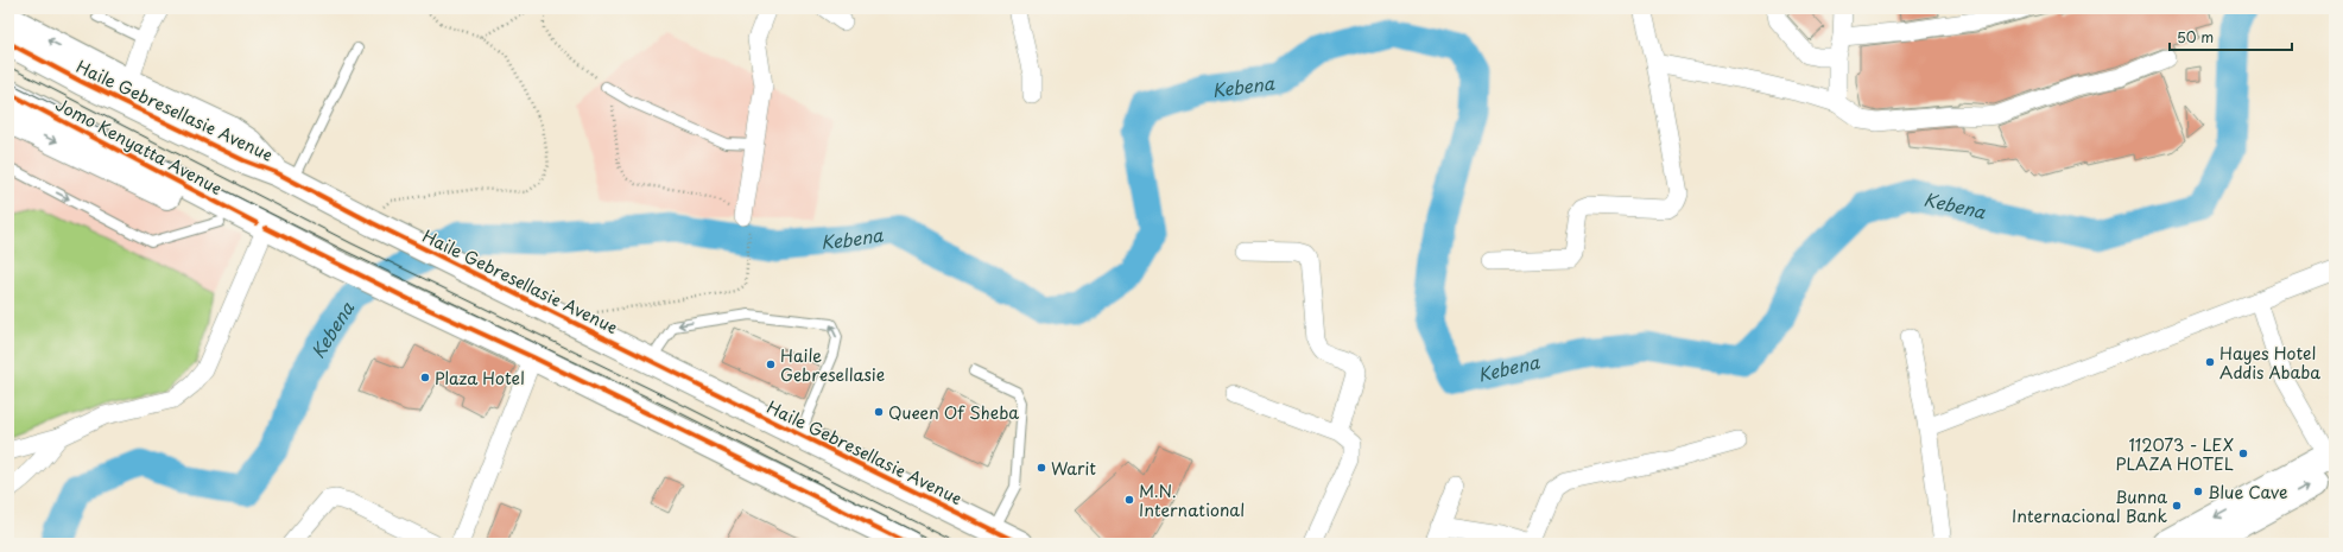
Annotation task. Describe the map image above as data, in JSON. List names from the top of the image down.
{
  "streets": {
    "main road": ["Haile Gebresellasie Avenue", "Jomo Kenyatta Avenue"]
  },
  "water": ["Kebena"],
  "places": [
    "Hayes Hotel Addis Ababa",
    "Haile Gebresellasie",
    "Plaza Hotel",
    "Queen Of Sheba",
    "112073 - LEX PLAZA HOTEL",
    "Warit",
    "Blue Cave",
    "M.N. International",
    "Bunna Internacional Bank"
  ],
  "scale_bar": "50 m"
}
